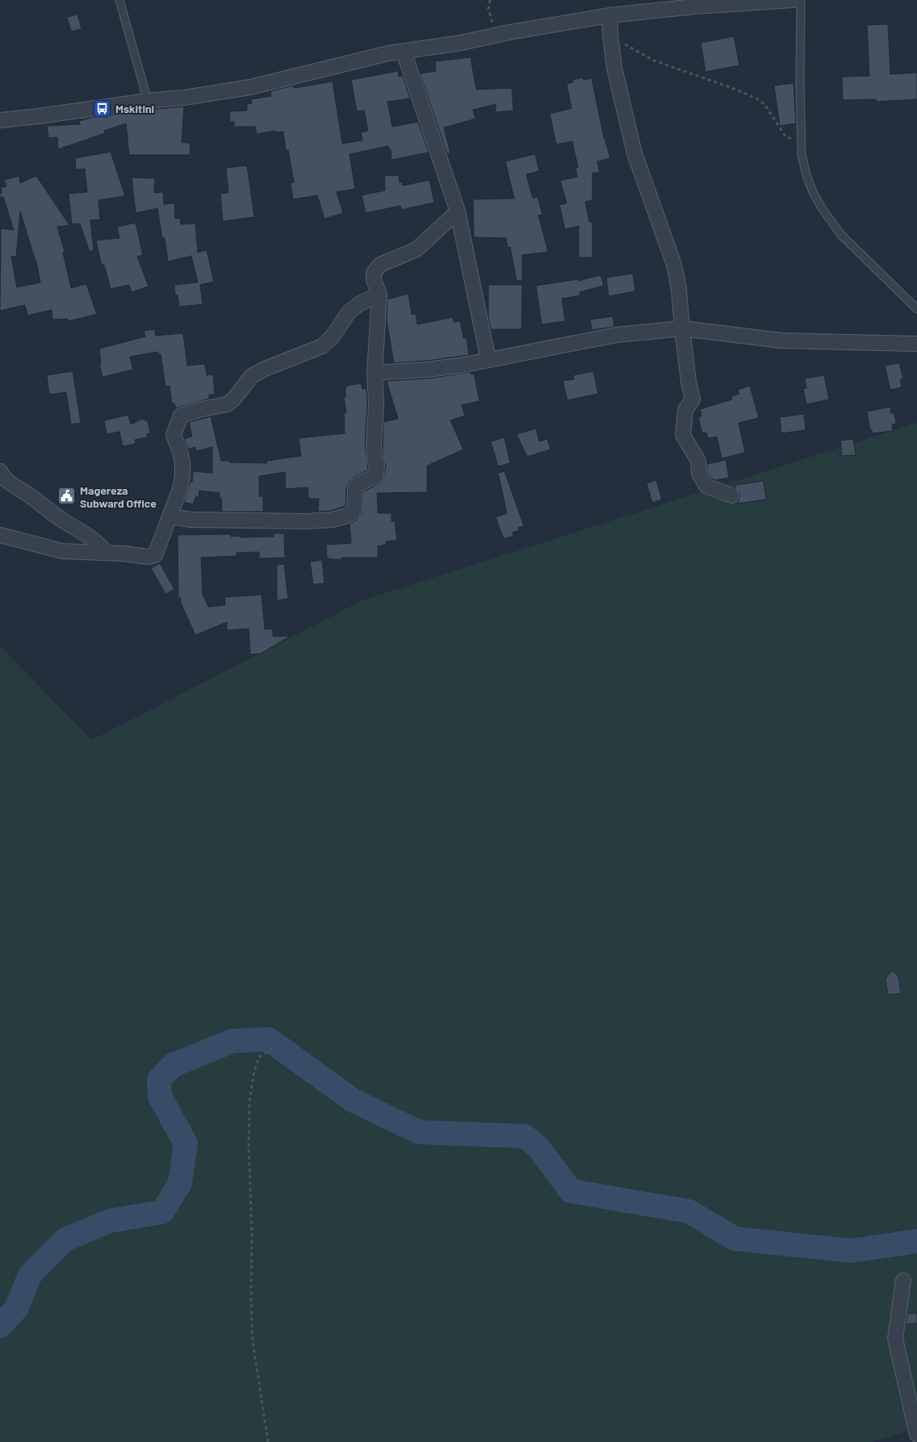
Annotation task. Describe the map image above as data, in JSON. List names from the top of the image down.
{
  "places": {
    "bus stop": ["Mskitini"],
    "public building": ["Magereza Subward Office"]
  }
}
